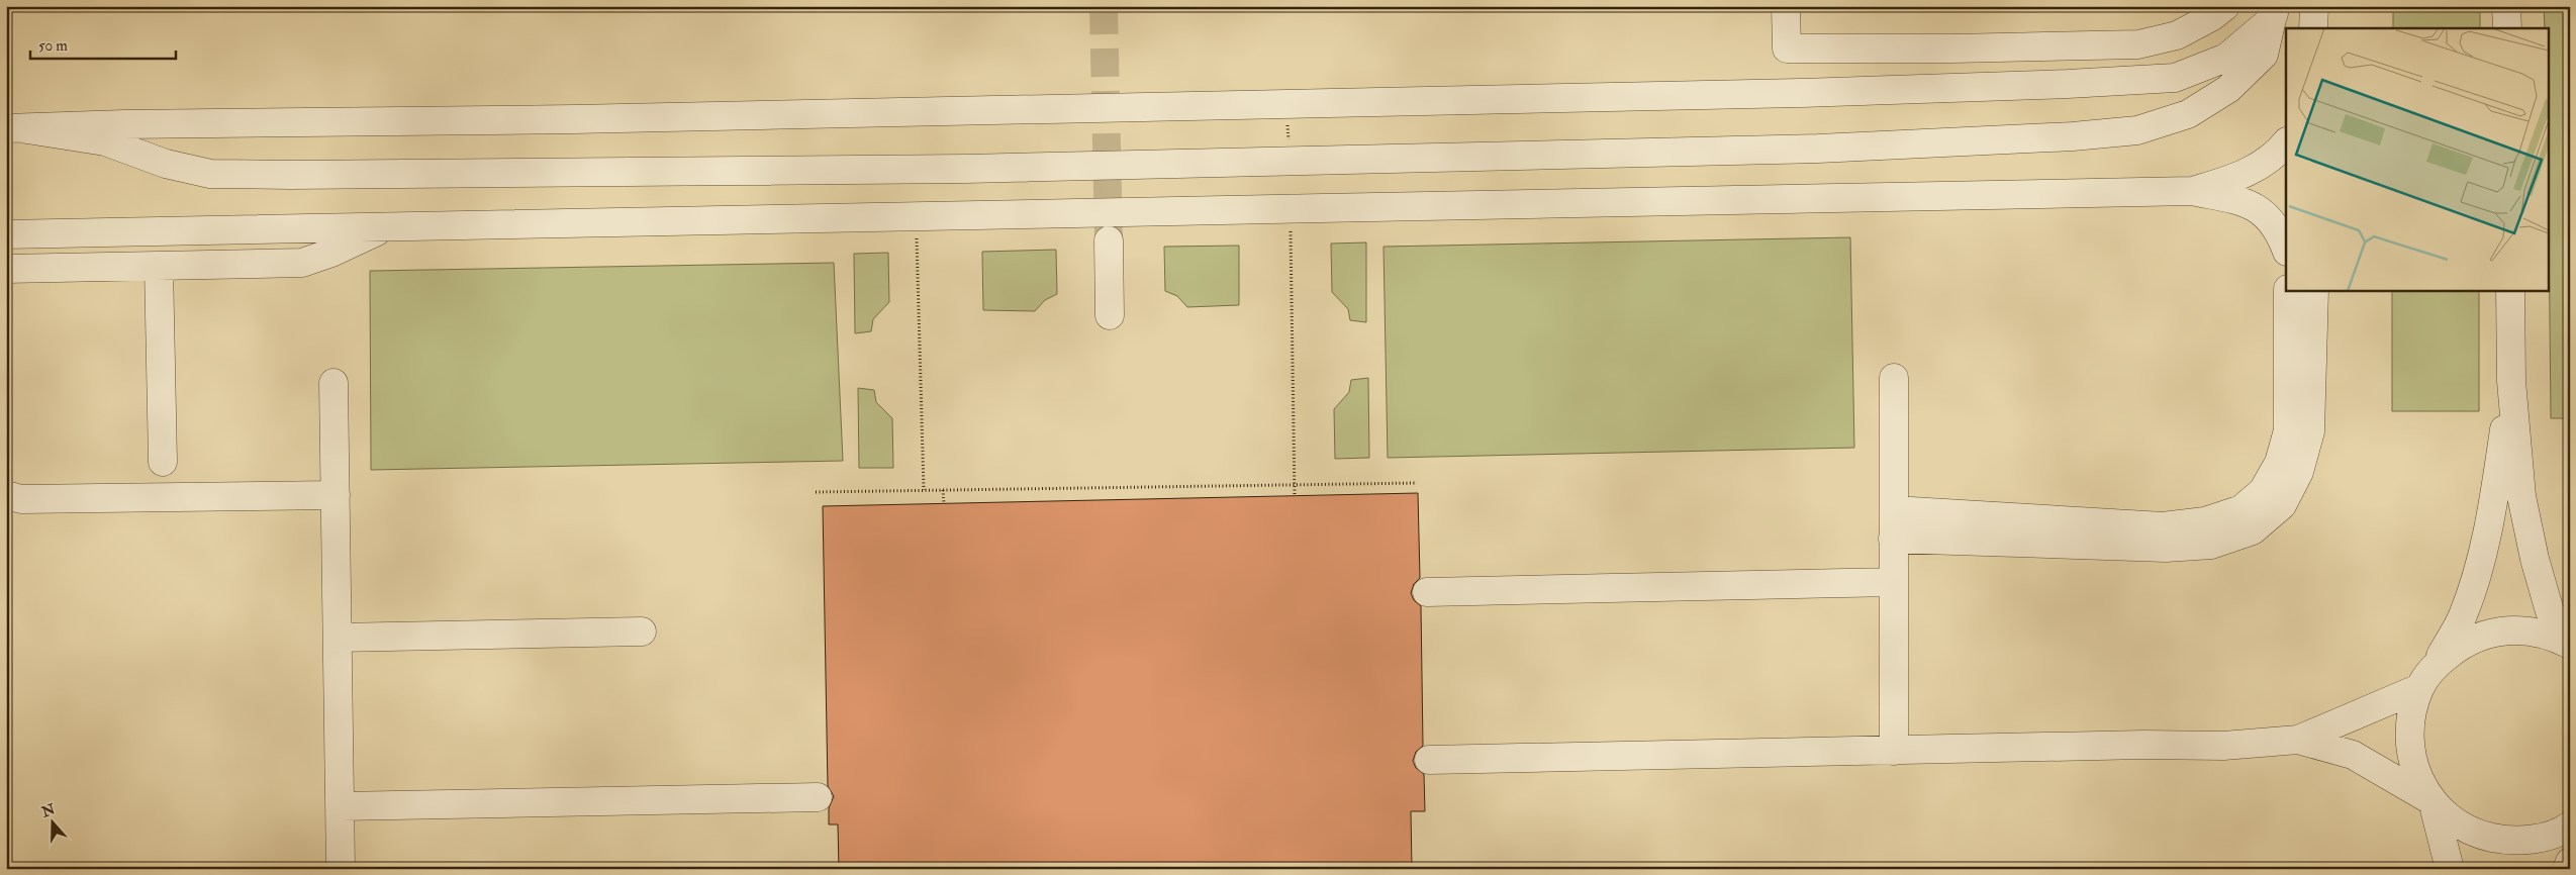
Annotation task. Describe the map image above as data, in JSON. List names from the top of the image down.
{
  "scale_bar": "50 m",
  "north": "top"
}
